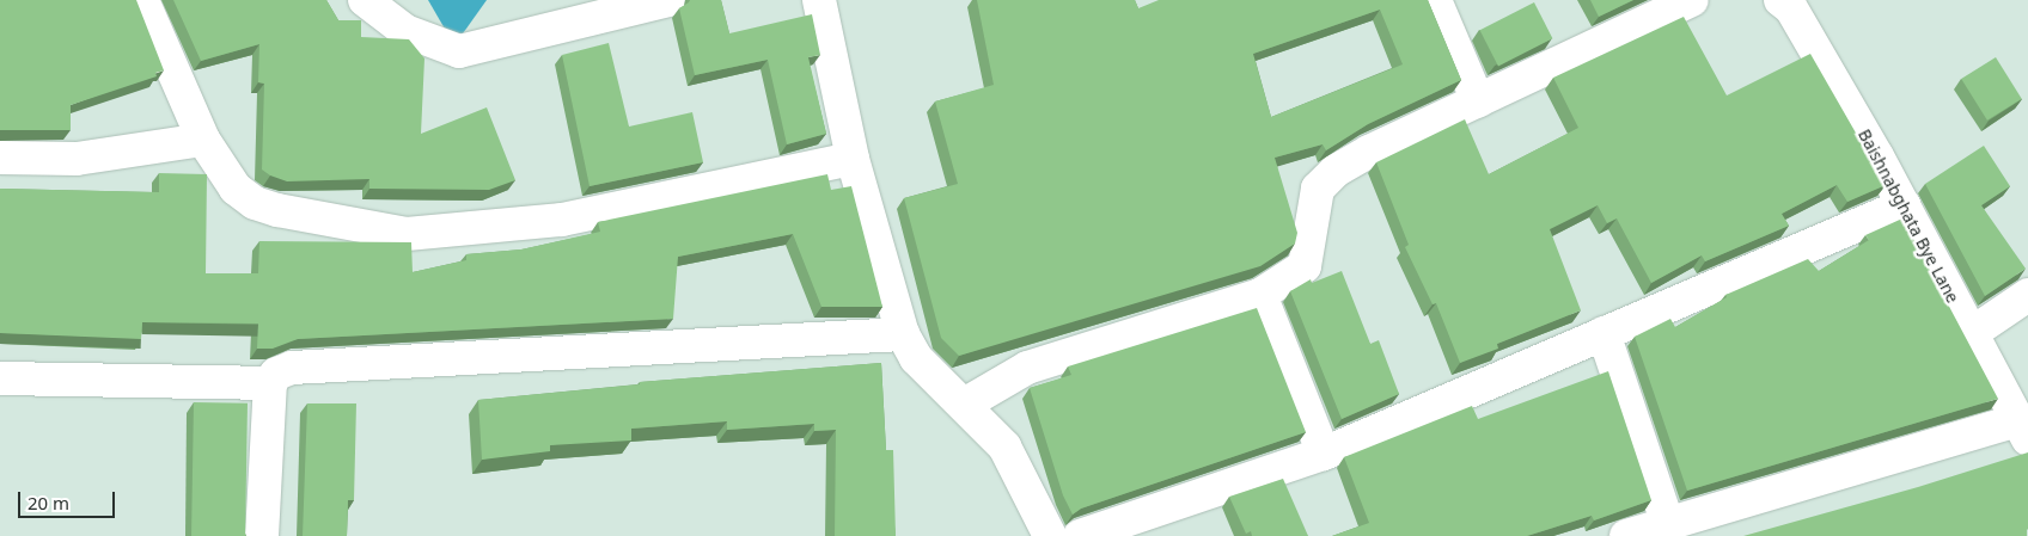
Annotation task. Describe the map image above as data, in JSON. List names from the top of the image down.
{
  "streets": {
    "street": ["Baishnabghata Bye Lane"]
  },
  "scale_bar": "20 m"
}
